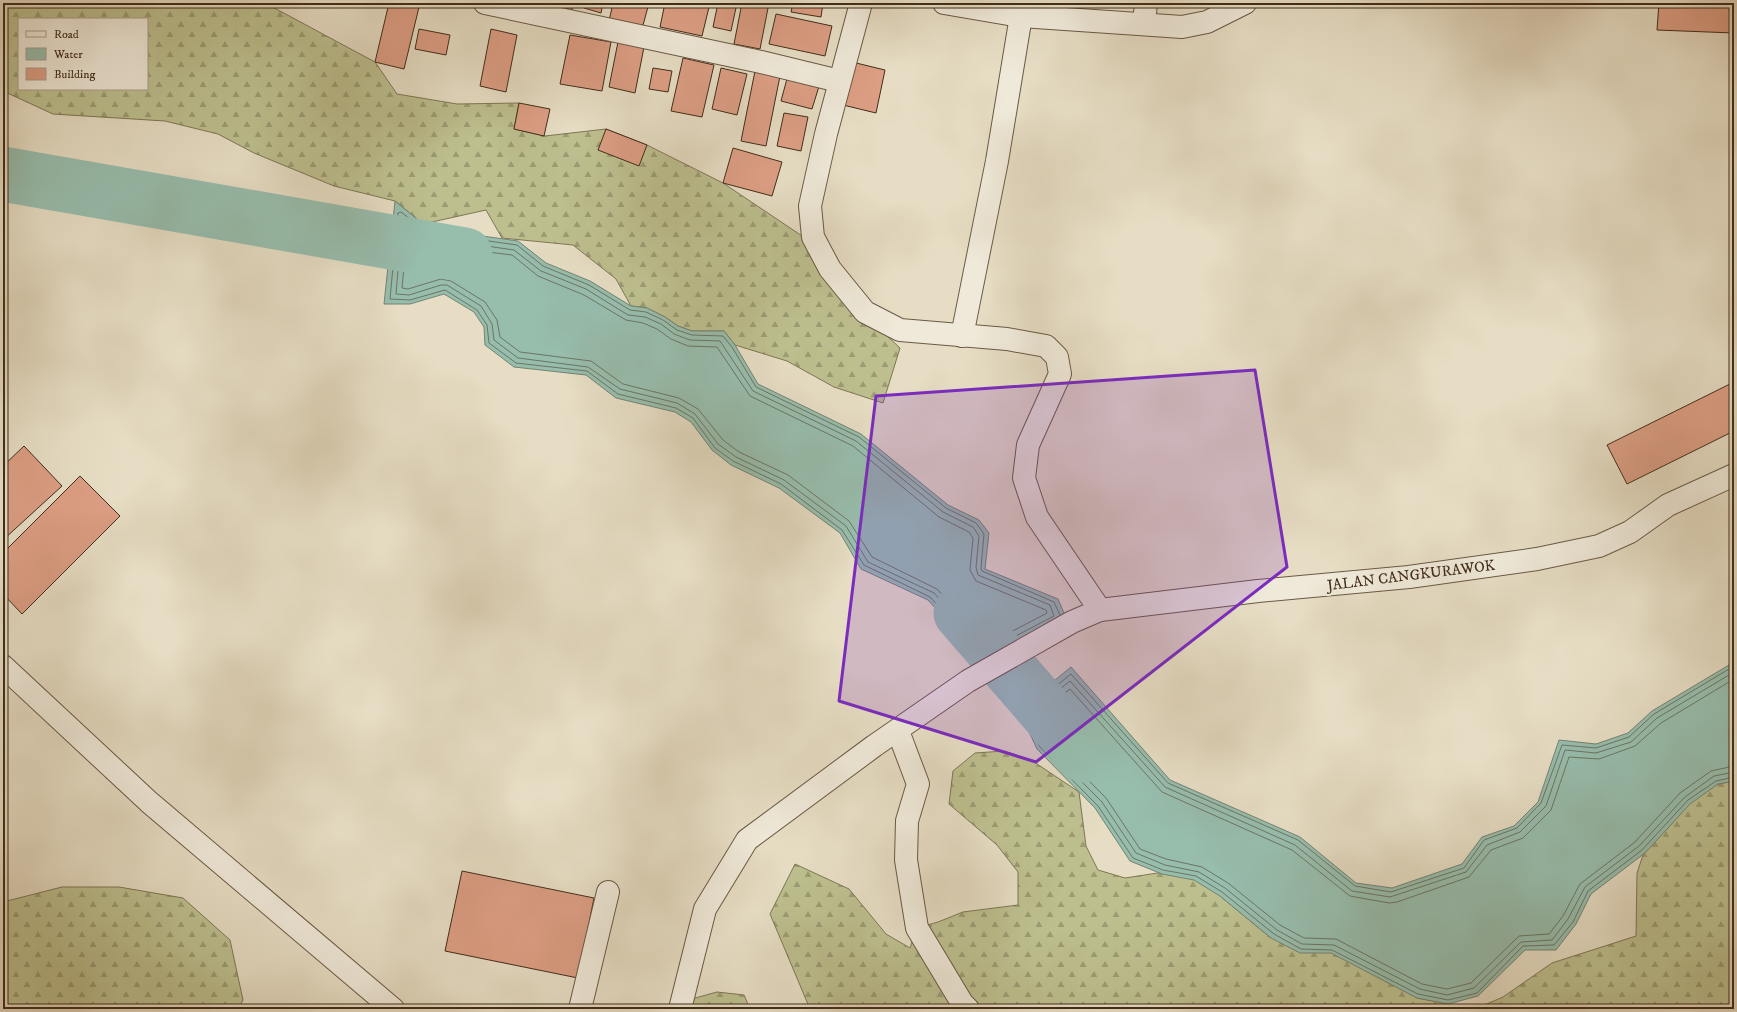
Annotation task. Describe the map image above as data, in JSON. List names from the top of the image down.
{
  "streets": {
    "street": ["JALAN CANGKURAWOK"]
  },
  "legend": ["Road", "Water", "Building"]
}
